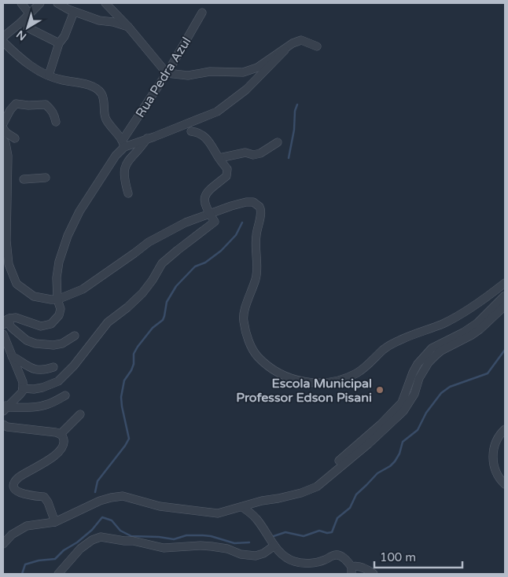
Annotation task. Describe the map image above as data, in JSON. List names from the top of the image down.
{
  "streets": {
    "street": ["Rua Pedra Azul"]
  },
  "places": ["Escola Municipal Professor Edson Pisani"],
  "scale_bar": "100 m",
  "north": "bottom left"
}
